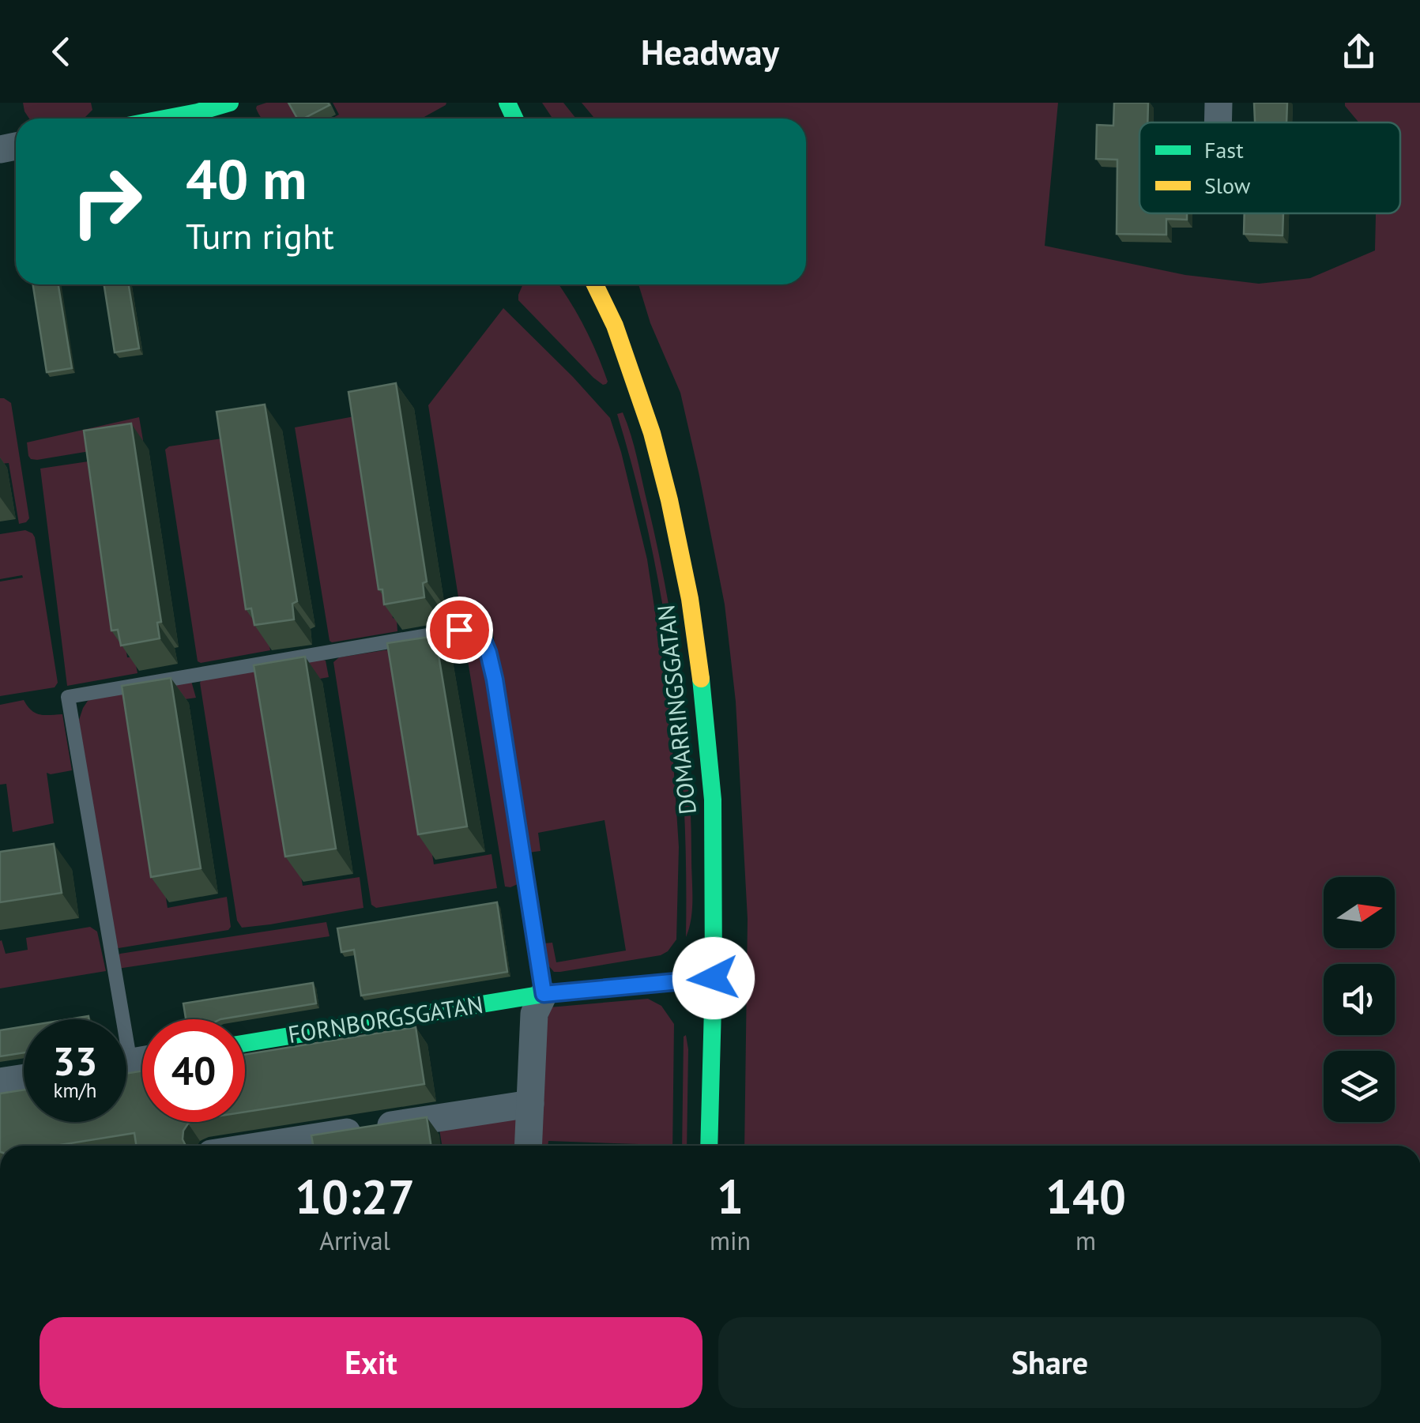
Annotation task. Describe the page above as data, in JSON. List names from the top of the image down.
{
  "streets": {
    "street": ["DOMARRINGSGATAN", "FORNBORGSGATAN"]
  },
  "crossings": [
    ["DOMARRINGSGATAN", "FORNBORGSGATAN"]
  ],
  "legend": ["Fast", "Slow"],
  "north": "right",
  "page": {
    "header": "Headway",
    "turn": ["40 m", "Turn right"],
    "speed": "33 km/h",
    "limit": "40",
    "eta": [
      "10:27",
      "Arrival",
      "1",
      "min",
      "140",
      "m"
    ],
    "buttons": ["Exit", "Share"]
  }
}
